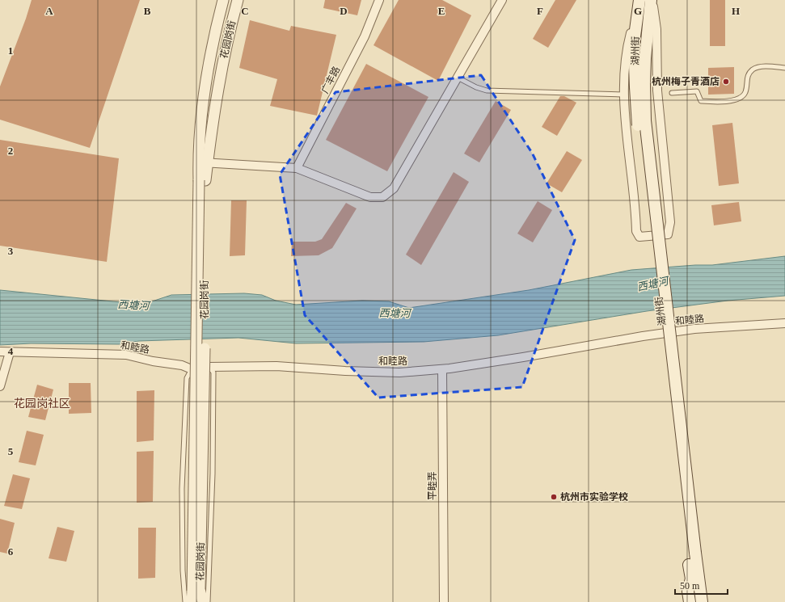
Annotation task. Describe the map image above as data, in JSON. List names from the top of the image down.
{
  "streets": {
    "main road": ["湖州街"],
    "street": [
      "花园岗街",
      "广丰路",
      "和睦路",
      "平睦弄"
    ]
  },
  "crossings": [
    ["和睦路", "平睦弄"]
  ],
  "districts": ["花园岗社区"],
  "water": ["西塘河"],
  "places": ["杭州梅子青酒店", "杭州市实验学校"],
  "scale_bar": "50 m",
  "grid": {
    "columns": [
      "A",
      "B",
      "C",
      "D",
      "E",
      "F",
      "G",
      "H"
    ],
    "rows": [
      "1",
      "2",
      "3",
      "4",
      "5",
      "6"
    ]
  }
}
